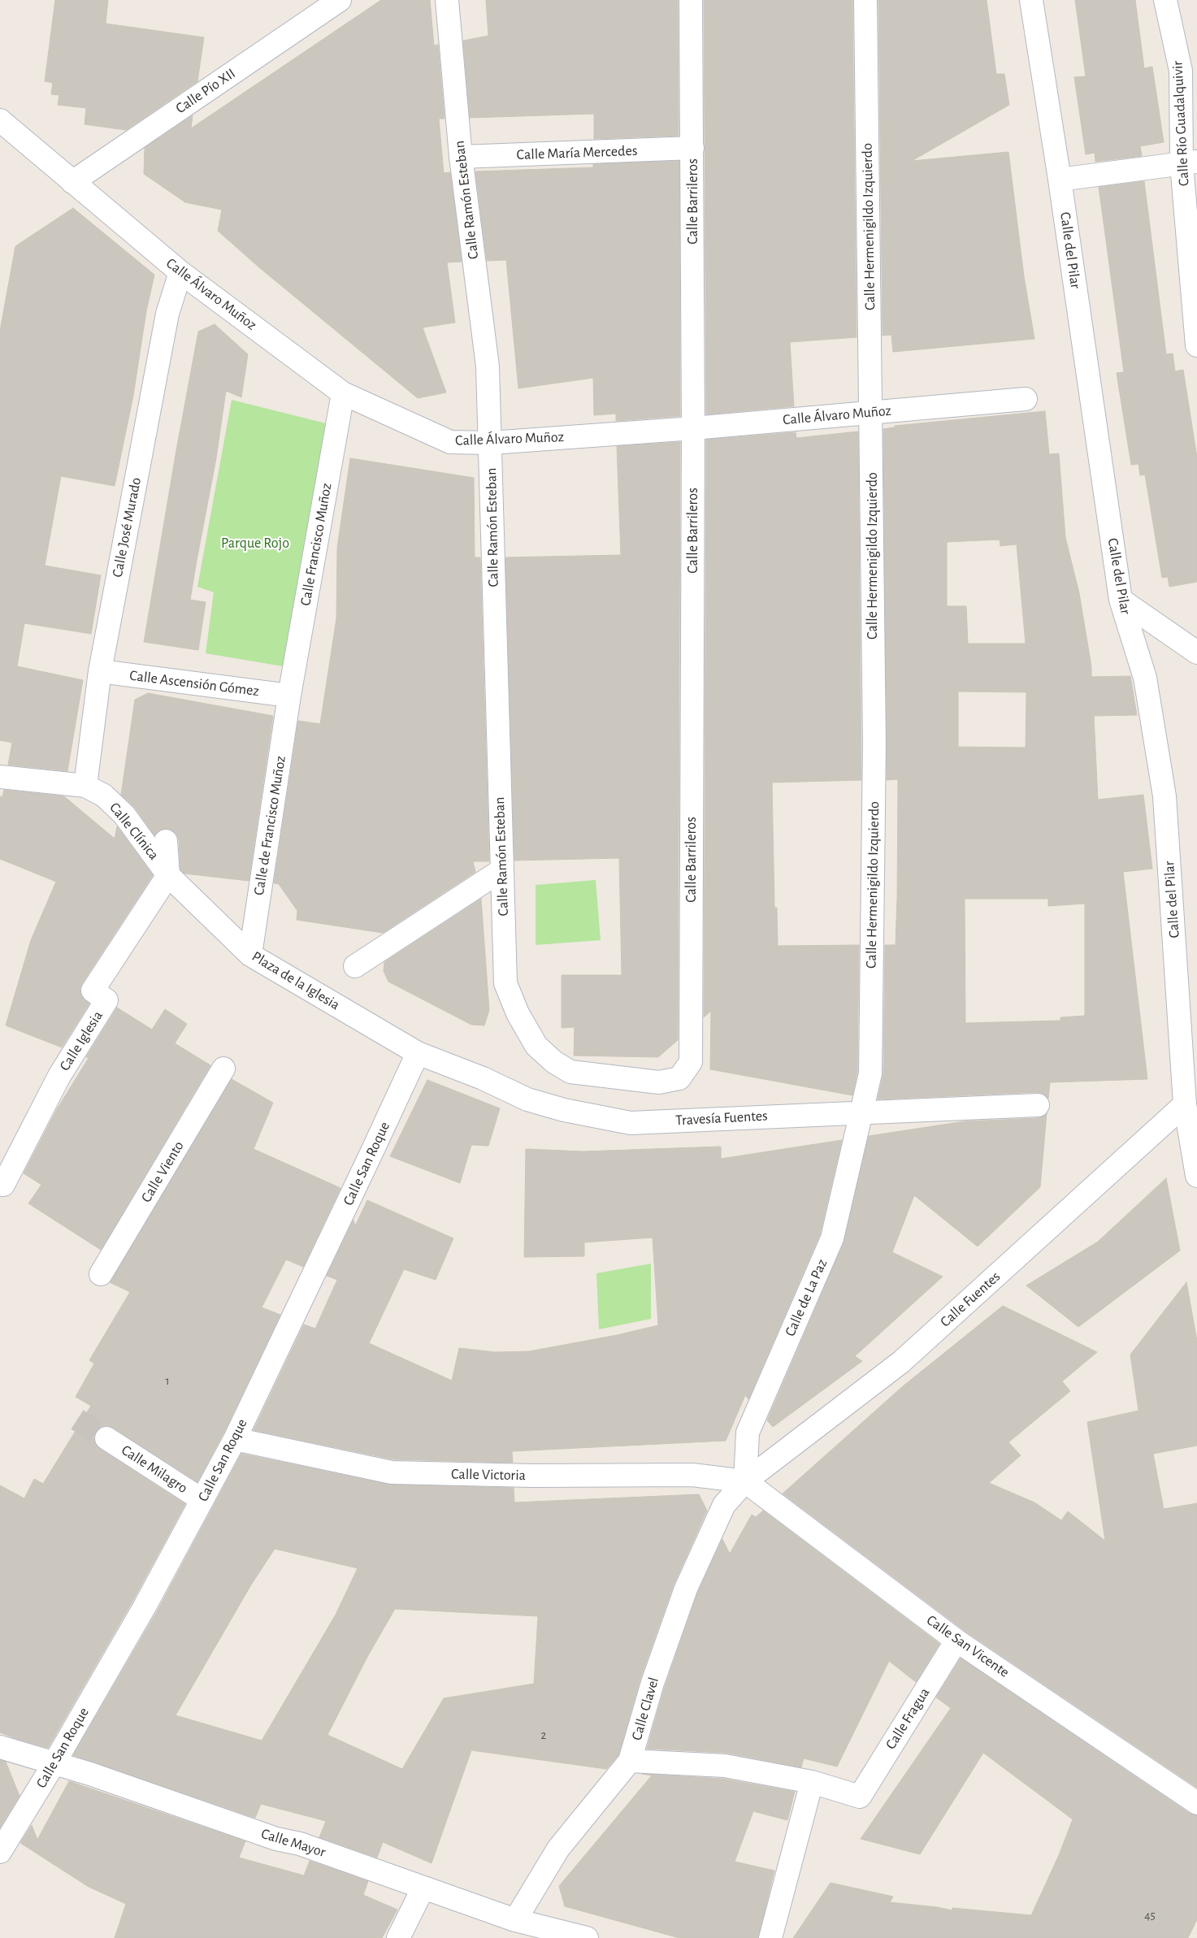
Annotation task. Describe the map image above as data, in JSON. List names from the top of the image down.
{
  "streets": {
    "street": [
      "Calle Pío XII",
      "Calle Río Guadalquivir",
      "Calle María Mercedes",
      "Calle Ramón Esteban",
      "Calle Barrileros",
      "Calle Hermenigildo Izquierdo",
      "Calle del Pilar",
      "Calle Álvaro Muñoz",
      "Calle José Murado",
      "Calle Francisco Muñoz",
      "Calle Ascensión Gómez",
      "Calle de Francisco Muñoz",
      "Calle Clínica",
      "Plaza de la Iglesia",
      "Calle Iglesia",
      "Travesía Fuentes",
      "Calle San Roque",
      "Calle Viento",
      "Calle de La Paz",
      "Calle Fuentes",
      "Calle Milagro",
      "Calle Victoria",
      "Calle San Vicente",
      "Calle Clavel",
      "Calle Fragua",
      "Calle Mayor"
    ]
  },
  "crossings": [
    ["Calle Pío XII", "Calle Álvaro Muñoz"],
    ["Calle María Mercedes", "Calle Ramón Esteban"],
    ["Calle María Mercedes", "Calle Barrileros"],
    ["Calle Ramón Esteban", "Calle Barrileros"],
    ["Calle Ramón Esteban", "Calle Álvaro Muñoz"],
    ["Calle Barrileros", "Calle Álvaro Muñoz"],
    ["Calle Hermenigildo Izquierdo", "Calle Álvaro Muñoz"],
    ["Calle Hermenigildo Izquierdo", "Travesía Fuentes"],
    ["Calle Hermenigildo Izquierdo", "Calle de La Paz"],
    ["Calle del Pilar", "Calle Fuentes"],
    ["Calle Álvaro Muñoz", "Calle José Murado"],
    ["Calle Álvaro Muñoz", "Calle Francisco Muñoz"],
    ["Calle José Murado", "Calle Ascensión Gómez"],
    ["Calle José Murado", "Calle Clínica"],
    ["Calle Francisco Muñoz", "Calle Ascensión Gómez"],
    ["Calle Francisco Muñoz", "Calle de Francisco Muñoz"],
    ["Calle Ascensión Gómez", "Calle de Francisco Muñoz"],
    ["Calle de Francisco Muñoz", "Plaza de la Iglesia"],
    ["Calle Clínica", "Plaza de la Iglesia"],
    ["Calle Clínica", "Calle Iglesia"],
    ["Plaza de la Iglesia", "Calle Iglesia"],
    ["Plaza de la Iglesia", "Travesía Fuentes"],
    ["Plaza de la Iglesia", "Calle San Roque"],
    ["Travesía Fuentes", "Calle San Roque"],
    ["Travesía Fuentes", "Calle de La Paz"],
    ["Calle San Roque", "Calle Milagro"],
    ["Calle San Roque", "Calle Victoria"],
    ["Calle San Roque", "Calle Mayor"],
    ["Calle de La Paz", "Calle Fuentes"],
    ["Calle de La Paz", "Calle Victoria"],
    ["Calle de La Paz", "Calle San Vicente"],
    ["Calle de La Paz", "Calle Clavel"],
    ["Calle Fuentes", "Calle Victoria"],
    ["Calle Fuentes", "Calle San Vicente"],
    ["Calle Fuentes", "Calle Clavel"],
    ["Calle Victoria", "Calle San Vicente"],
    ["Calle Victoria", "Calle Clavel"],
    ["Calle San Vicente", "Calle Clavel"],
    ["Calle San Vicente", "Calle Fragua"],
    ["Calle Clavel", "Calle Mayor"]
  ],
  "parks": ["Parque Rojo"],
  "house_numbers": ["1", "2", "45"]
}
